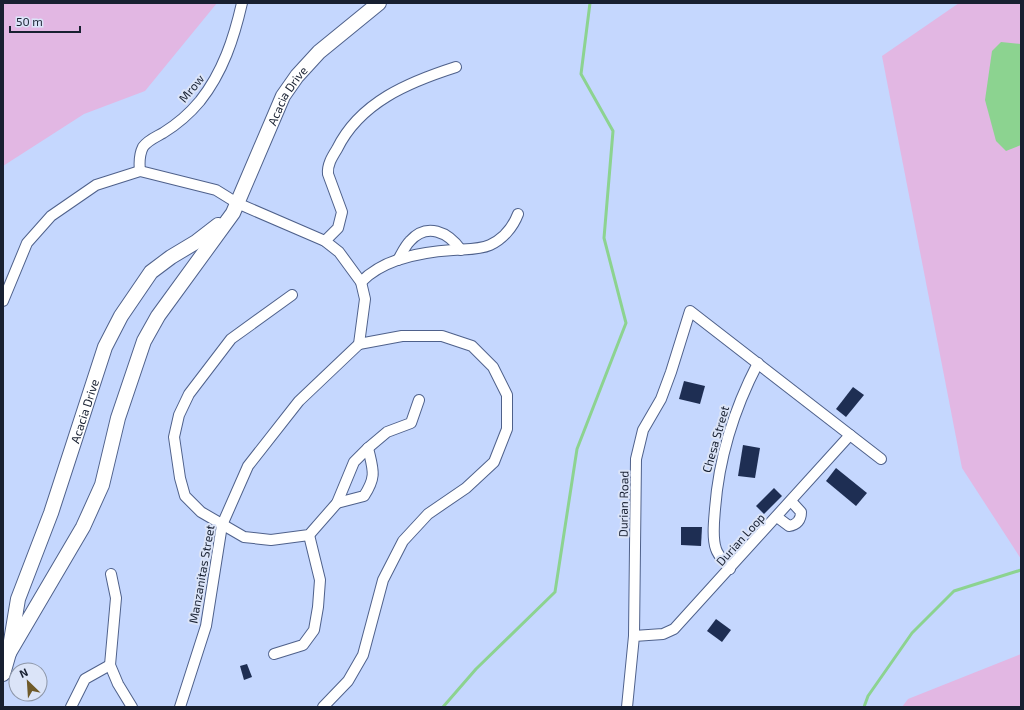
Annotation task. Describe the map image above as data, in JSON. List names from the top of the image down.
{
  "streets": {
    "street": [
      "Mrow",
      "Acacia Drive",
      "Chesa Street",
      "Durian Road",
      "Durian Loop",
      "Manzanitas Street"
    ]
  },
  "crossings": [
    ["Chesa Street", "Durian Road"],
    ["Chesa Street", "Durian Loop"],
    ["Durian Road", "Durian Loop"]
  ],
  "scale_bar": "50 m",
  "north": "top left"
}
